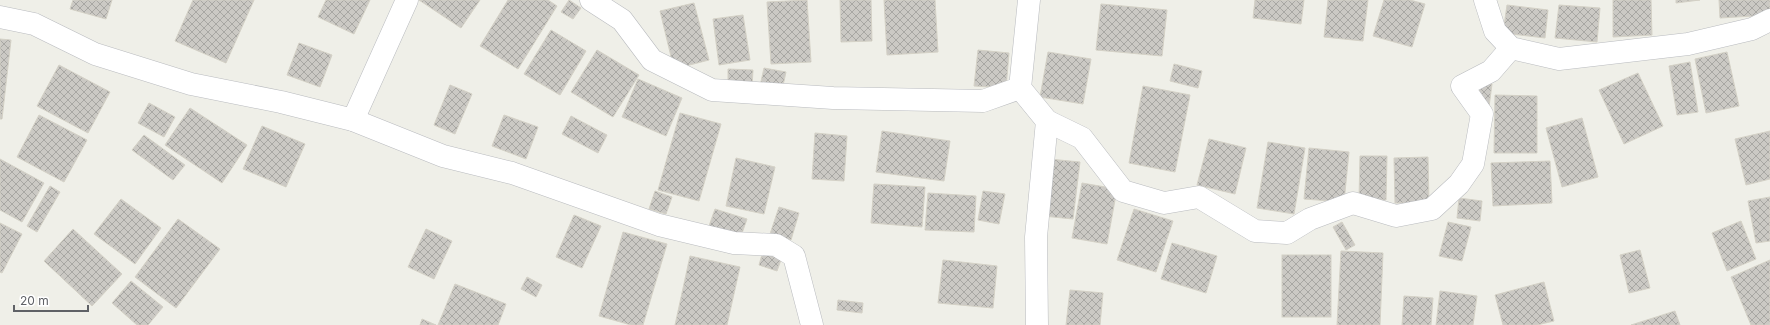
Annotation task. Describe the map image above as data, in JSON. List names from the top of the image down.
{
  "scale_bar": "20 m"
}
